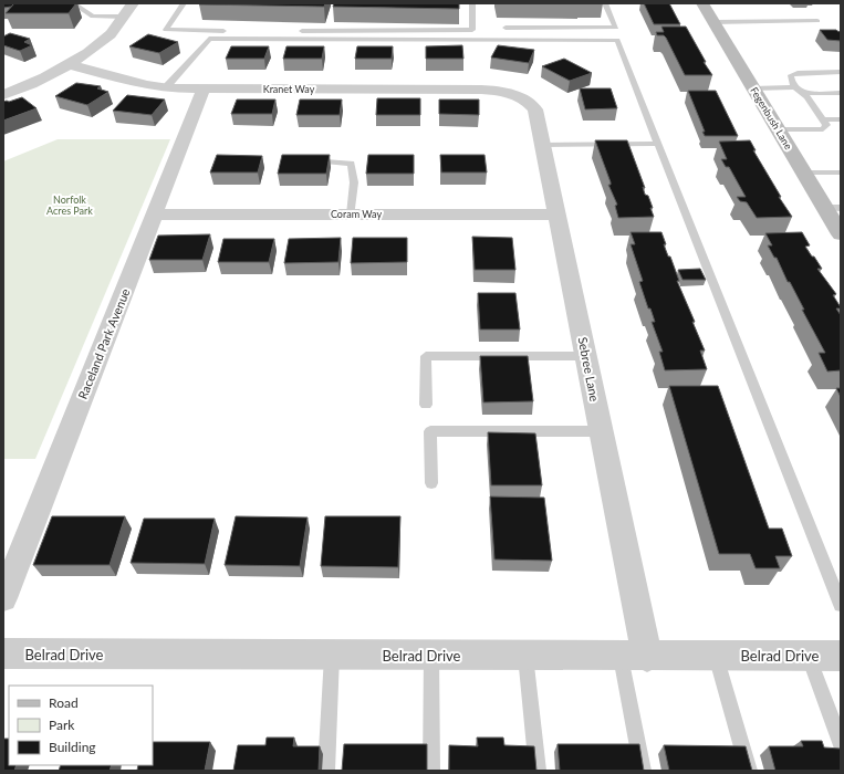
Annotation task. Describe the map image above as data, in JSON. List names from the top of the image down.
{
  "streets": {
    "main road": ["Fegenbush Lane"],
    "street": [
      "Kranet Way",
      "Coram Way",
      "Raceland Park Avenue",
      "Sebree Lane",
      "Belrad Drive"
    ]
  },
  "crossings": [
    ["Kranet Way", "Raceland Park Avenue"],
    ["Kranet Way", "Sebree Lane"],
    ["Coram Way", "Raceland Park Avenue"],
    ["Coram Way", "Sebree Lane"],
    ["Sebree Lane", "Belrad Drive"]
  ],
  "parks": ["Norfolk Acres Park"],
  "legend": ["Road", "Park", "Building"]
}
